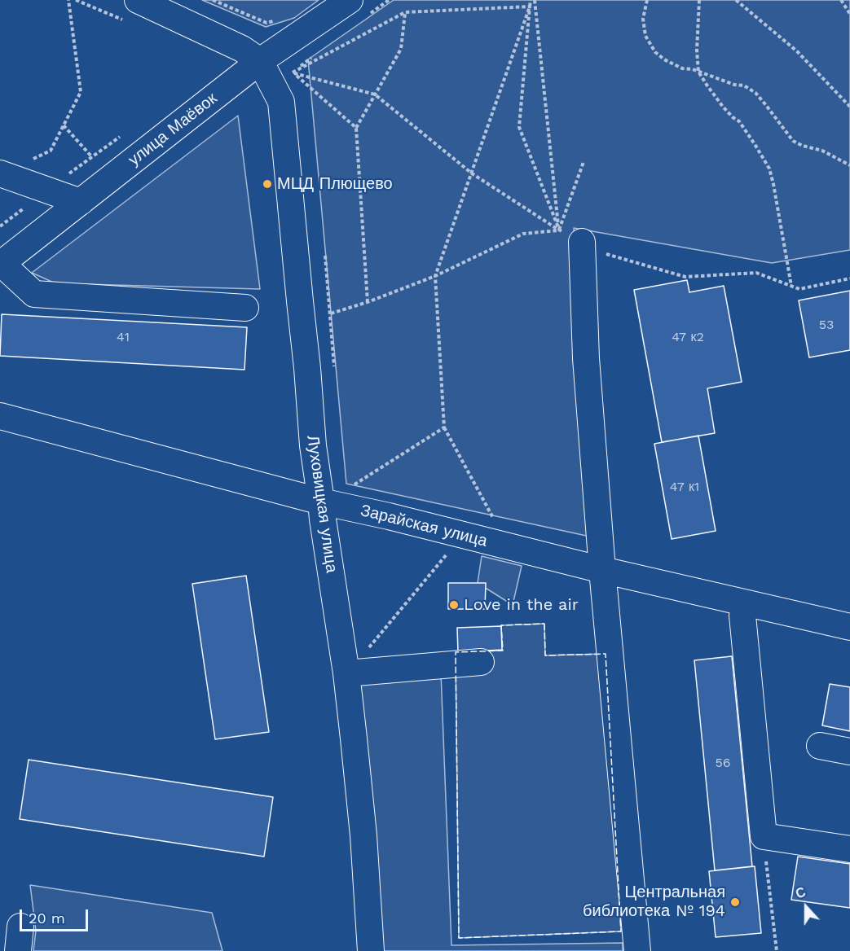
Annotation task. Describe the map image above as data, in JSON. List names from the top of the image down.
{
  "streets": {
    "street": ["улица Маёвок", "Луховицкая улица", "Зарайская улица"]
  },
  "crossings": [
    ["улица Маёвок", "Луховицкая улица"],
    ["Луховицкая улица", "Зарайская улица"]
  ],
  "places": ["МЦД Плющево", "Love in the air", "Центральная библиотека № 194"],
  "house_numbers": [
    "53",
    "41",
    "47 к2",
    "47 к1",
    "56"
  ],
  "scale_bar": "20 m",
  "north": "top"
}
